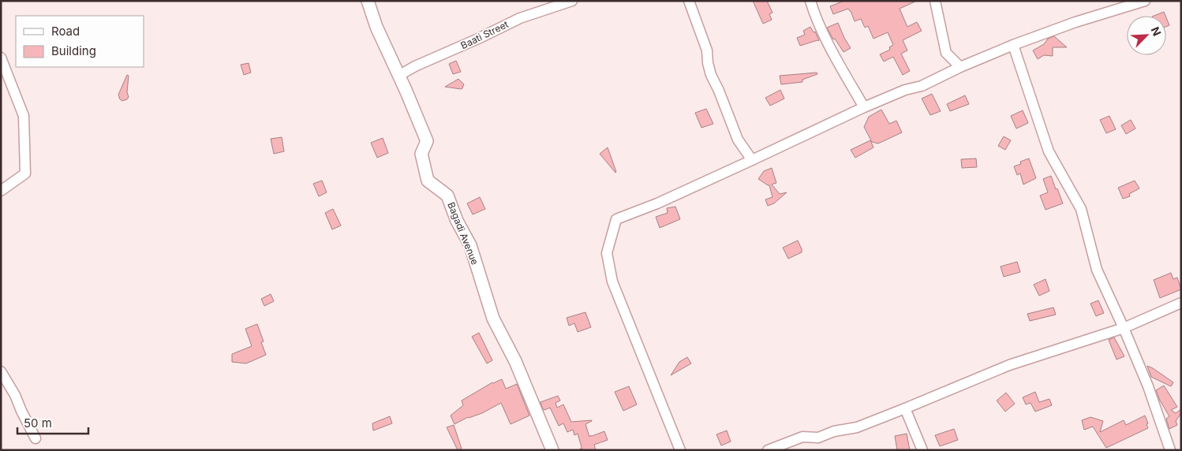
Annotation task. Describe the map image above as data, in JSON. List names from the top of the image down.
{
  "streets": {
    "street": ["Baati Street", "Bagadi Avenue"]
  },
  "crossings": [
    ["Baati Street", "Bagadi Avenue"]
  ],
  "legend": ["Road", "Building"],
  "scale_bar": "50 m",
  "north": "top right"
}
